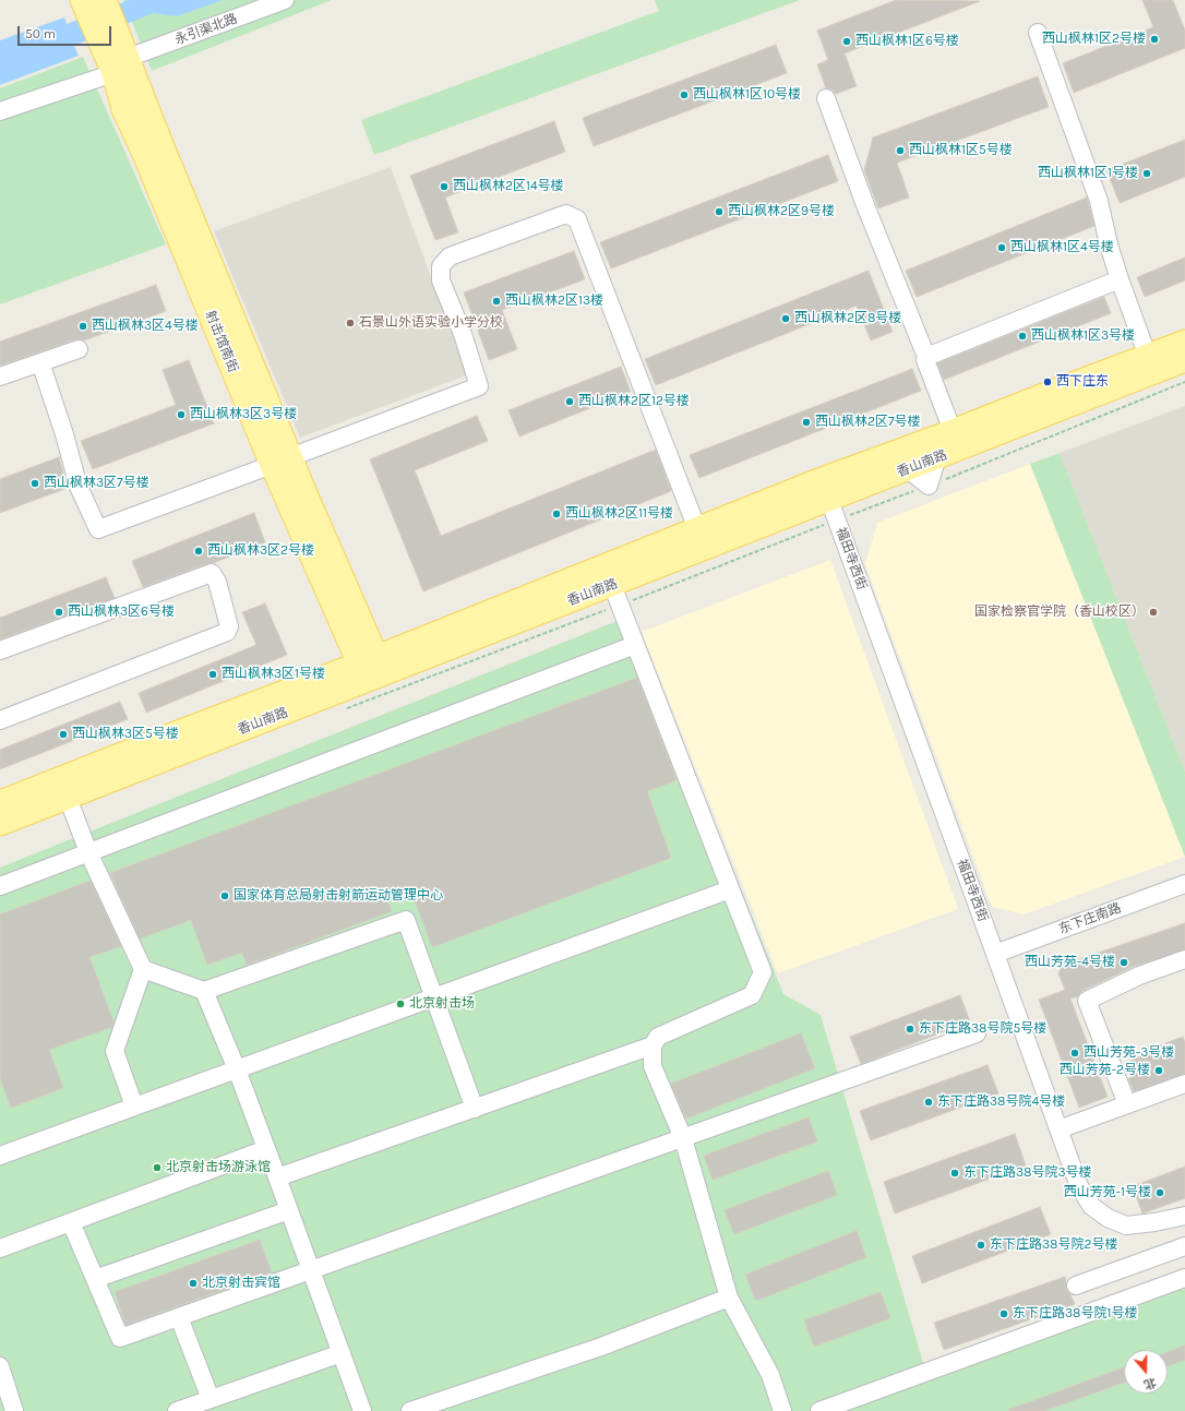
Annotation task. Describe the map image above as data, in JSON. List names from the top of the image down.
{
  "streets": {
    "main road": ["射击馆南街", "香山南路"],
    "street": ["永引渠北路", "福田寺西街", "东下庄南路"]
  },
  "crossings": [
    ["永引渠北路", "射击馆南街"],
    ["射击馆南街", "香山南路"],
    ["香山南路", "福田寺西街"],
    ["福田寺西街", "东下庄南路"]
  ],
  "places": [
    "西山枫林1区2号楼",
    "西山枫林1区6号楼",
    "西山枫林1区10号楼",
    "西山枫林1区5号楼",
    "西山枫林1区1号楼",
    "西山枫林2区14号楼",
    "西山枫林2区9号楼",
    "西山枫林1区4号楼",
    "西山枫林2区13楼",
    "西山枫林2区8号楼",
    "石景山外语实验小学分校",
    "西山枫林3区4号楼",
    "西山枫林1区3号楼",
    "西下庄东",
    "西山枫林2区12号楼",
    "西山枫林3区3号楼",
    "西山枫林2区7号楼",
    "西山枫林3区7号楼",
    "西山枫林2区11号楼",
    "西山枫林3区2号楼",
    "西山枫林3区6号楼",
    "国家检察官学院（香山校区）",
    "西山枫林3区1号楼",
    "西山枫林3区5号楼",
    "国家体育总局射击射箭运动管理中心",
    "西山芳苑-4号楼",
    "北京射击场",
    "东下庄路38号院5号楼",
    "西山芳苑-3号楼",
    "西山芳苑-2号楼",
    "东下庄路38号院4号楼",
    "北京射击场游泳馆",
    "东下庄路38号院3号楼",
    "西山芳苑-1号楼",
    "东下庄路38号院2号楼",
    "北京射击宾馆",
    "东下庄路38号院1号楼"
  ],
  "scale_bar": "50 m",
  "north": "bottom"
}
